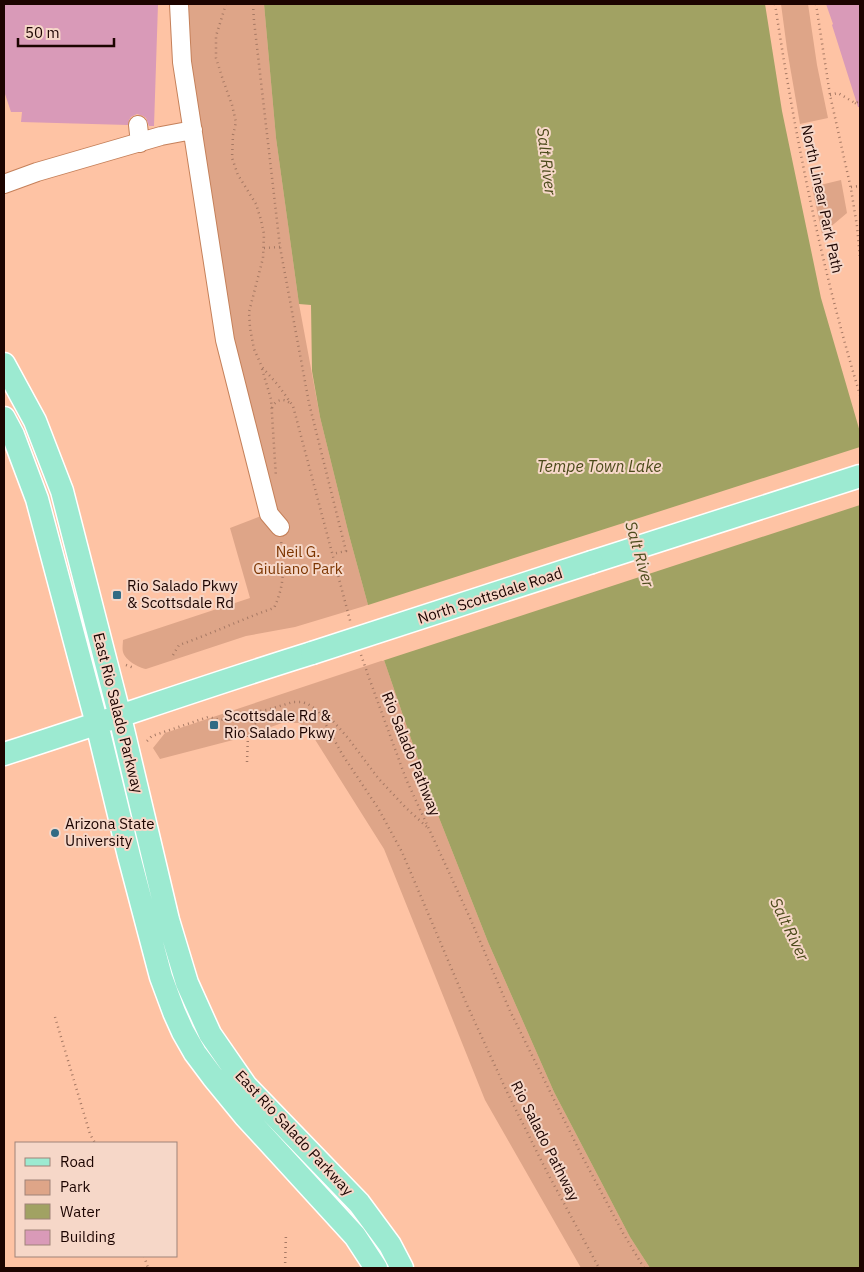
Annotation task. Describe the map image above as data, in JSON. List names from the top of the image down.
{
  "streets": {
    "main road": ["North Scottsdale Road", "East Rio Salado Parkway"],
    "path": ["North Linear Park Path", "Rio Salado Pathway"]
  },
  "crossings": [
    ["North Scottsdale Road", "East Rio Salado Parkway"]
  ],
  "water": ["Salt River", "Tempe Town Lake"],
  "parks": ["Neil G. Giuliano Park"],
  "places": {
    "transit": ["Rio Salado Pkwy & Scottsdale Rd", "Scottsdale Rd & Rio Salado Pkwy"],
    "other": ["Arizona State University"]
  },
  "legend": [
    "Road",
    "Park",
    "Water",
    "Building"
  ],
  "scale_bar": "50 m"
}
